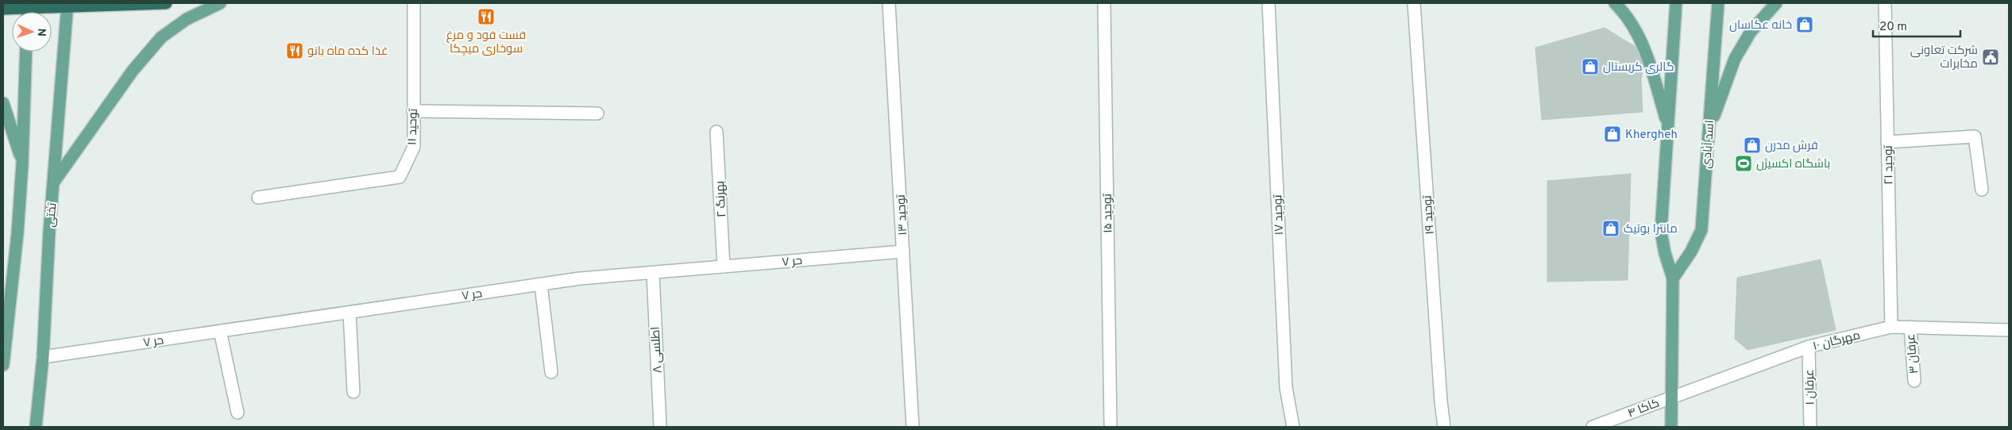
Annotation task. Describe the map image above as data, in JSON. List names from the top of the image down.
{
  "streets": {
    "main road": ["اسد آبادی", "تختی"],
    "street": [
      "توحید ۱۱",
      "توحید ۲۱",
      "بهرنگ ۲",
      "توحید ۱۵",
      "توحید ۱۳",
      "توحید ۱۷",
      "توحید ۱۹",
      "حر ۷",
      "مهرگان ۱۰",
      "اطلسی ۸",
      "عرفان ۳",
      "عرفان ۱",
      "کاکا ۴"
    ]
  },
  "crossings": [
    ["توحید ۲۱", "مهرگان ۱۰"],
    ["بهرنگ ۲", "حر ۷"],
    ["تختی", "حر ۷"],
    ["توحید ۱۳", "حر ۷"],
    ["حر ۷", "اطلسی ۸"],
    ["مهرگان ۱۰", "عرفان ۳"],
    ["مهرگان ۱۰", "عرفان ۱"],
    ["مهرگان ۱۰", "کاکا ۴"]
  ],
  "places": {
    "restaurant": ["فست فود و مرغ سوخاری میچکا", "غذا کده ماه بانو"],
    "shop": [
      "خانه عکاسان",
      "گالری کریستال",
      "Khergheh",
      "فرش مدرن",
      "مانترا بوتیک"
    ],
    "public building": ["شرکت تعاونی مخابرات"],
    "sports": ["باشگاه اکسیژن"]
  },
  "scale_bar": "20 m",
  "north": "right"
}
